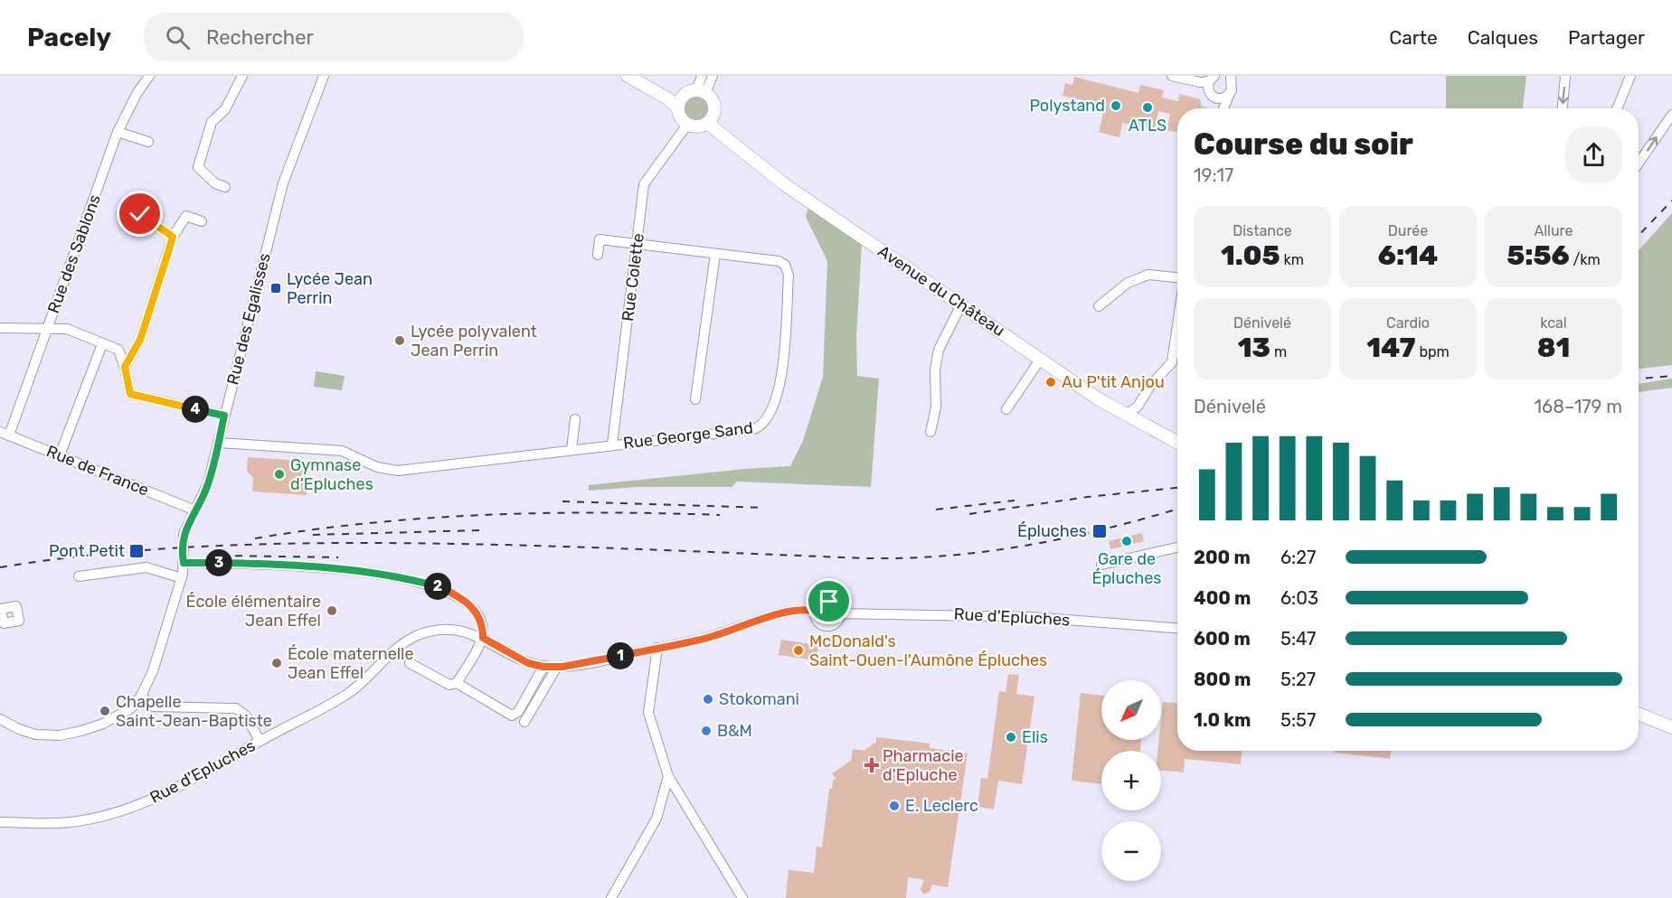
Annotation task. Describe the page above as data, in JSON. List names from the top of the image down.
{
  "streets": {
    "main road": ["Avenue du Château"],
    "street": [
      "Rue des Sablons",
      "Rue Colette",
      "Rue des Egalisses",
      "Rue George Sand",
      "Rue de France",
      "Rue d'Epluches"
    ]
  },
  "crossings": [
    ["Rue des Sablons", "Rue de France"],
    ["Rue Colette", "Avenue du Château"],
    ["Rue Colette", "Rue George Sand"],
    ["Rue des Egalisses", "Rue George Sand"],
    ["Rue des Egalisses", "Rue de France"]
  ],
  "places": {
    "other": [
      "Polystand",
      "ATLS",
      "Lycée polyvalent Jean Perrin",
      "Au P'tit Anjou",
      "Gymnase d’Epluches",
      "Gare de Épluches",
      "École élémentaire Jean Effel",
      "McDonald's Saint-Ouen-l'Aumône Épluches",
      "École maternelle Jean Effel",
      "Stokomani",
      "Chapelle Saint-Jean-Baptiste",
      "B&M",
      "Elis",
      "E. Leclerc"
    ],
    "transit": ["Lycée Jean Perrin", "Épluches", "Pont Petit"],
    "health": ["Pharmacie d'Epluche"]
  },
  "north": "bottom left",
  "page": {
    "header": "Pacely",
    "search": "Rechercher",
    "nav": ["Carte", "Calques", "Partager"],
    "heading": ["Course du soir", "19:17"],
    "stats": [
      ["Distance", "1.05 km"],
      ["Durée", "6:14"],
      ["Allure", "5:56 /km"],
      ["Dénivelé", "13 m"],
      ["Cardio", "147 bpm"],
      ["kcal", "81"]
    ],
    "chart": ["Dénivelé", "168–179 m"],
    "pins": [
      "4",
      "3",
      "2",
      "1"
    ],
    "list": [
      {
        "name": "200 m",
        "note": "6:27"
      },
      {
        "name": "400 m",
        "note": "6:03"
      },
      {
        "name": "600 m",
        "note": "5:47"
      },
      {
        "name": "800 m",
        "note": "5:27"
      },
      {
        "name": "1.0 km",
        "note": "5:57"
      }
    ],
    "map_buttons": ["+", "−"]
  }
}
